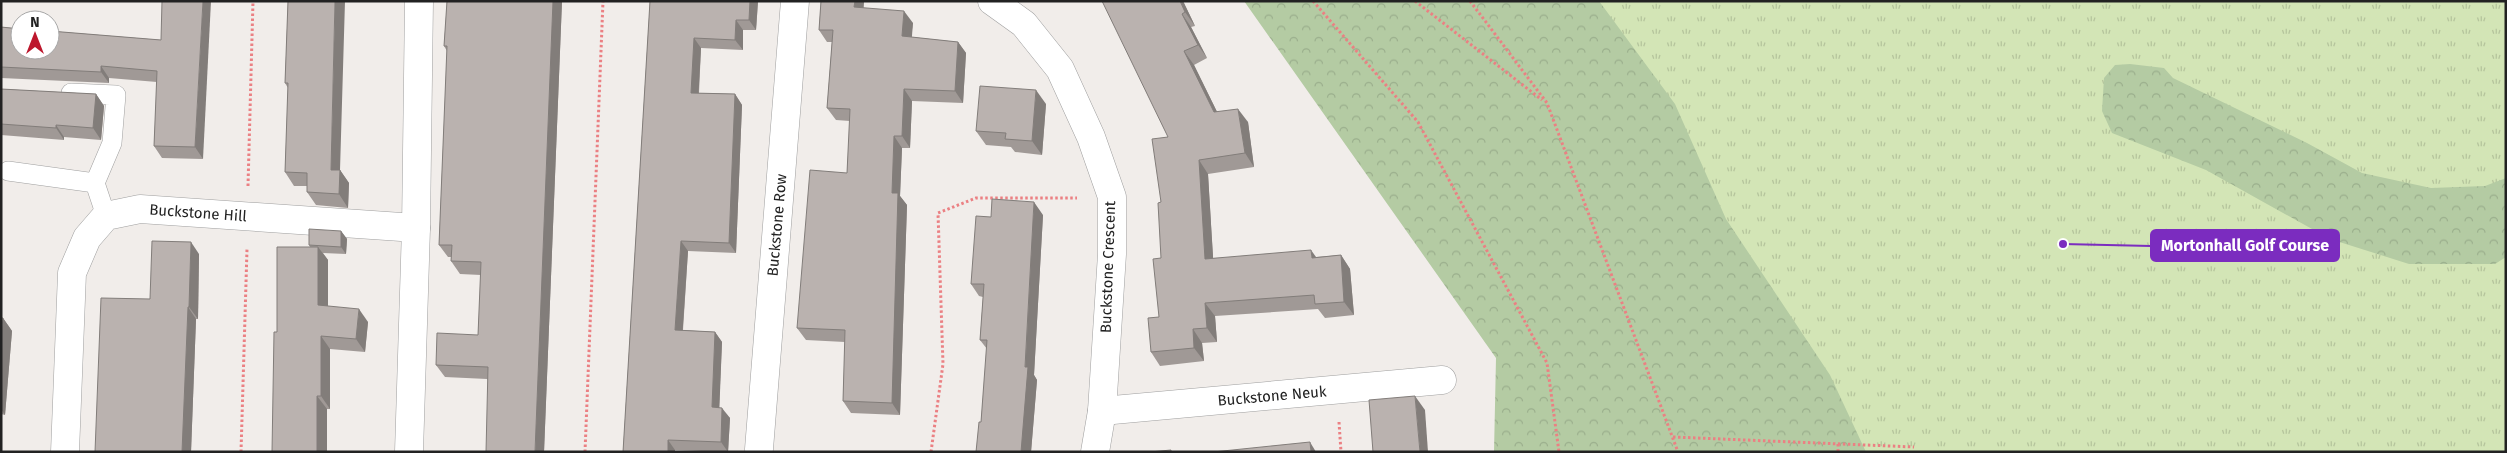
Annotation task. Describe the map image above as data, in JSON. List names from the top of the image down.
{
  "streets": {
    "street": [
      "Buckstone Hill",
      "Buckstone Row",
      "Buckstone Crescent",
      "Buckstone Neuk"
    ]
  },
  "crossings": [
    ["Buckstone Crescent", "Buckstone Neuk"]
  ],
  "places": ["Mortonhall Golf Course"],
  "north": "top"
}
